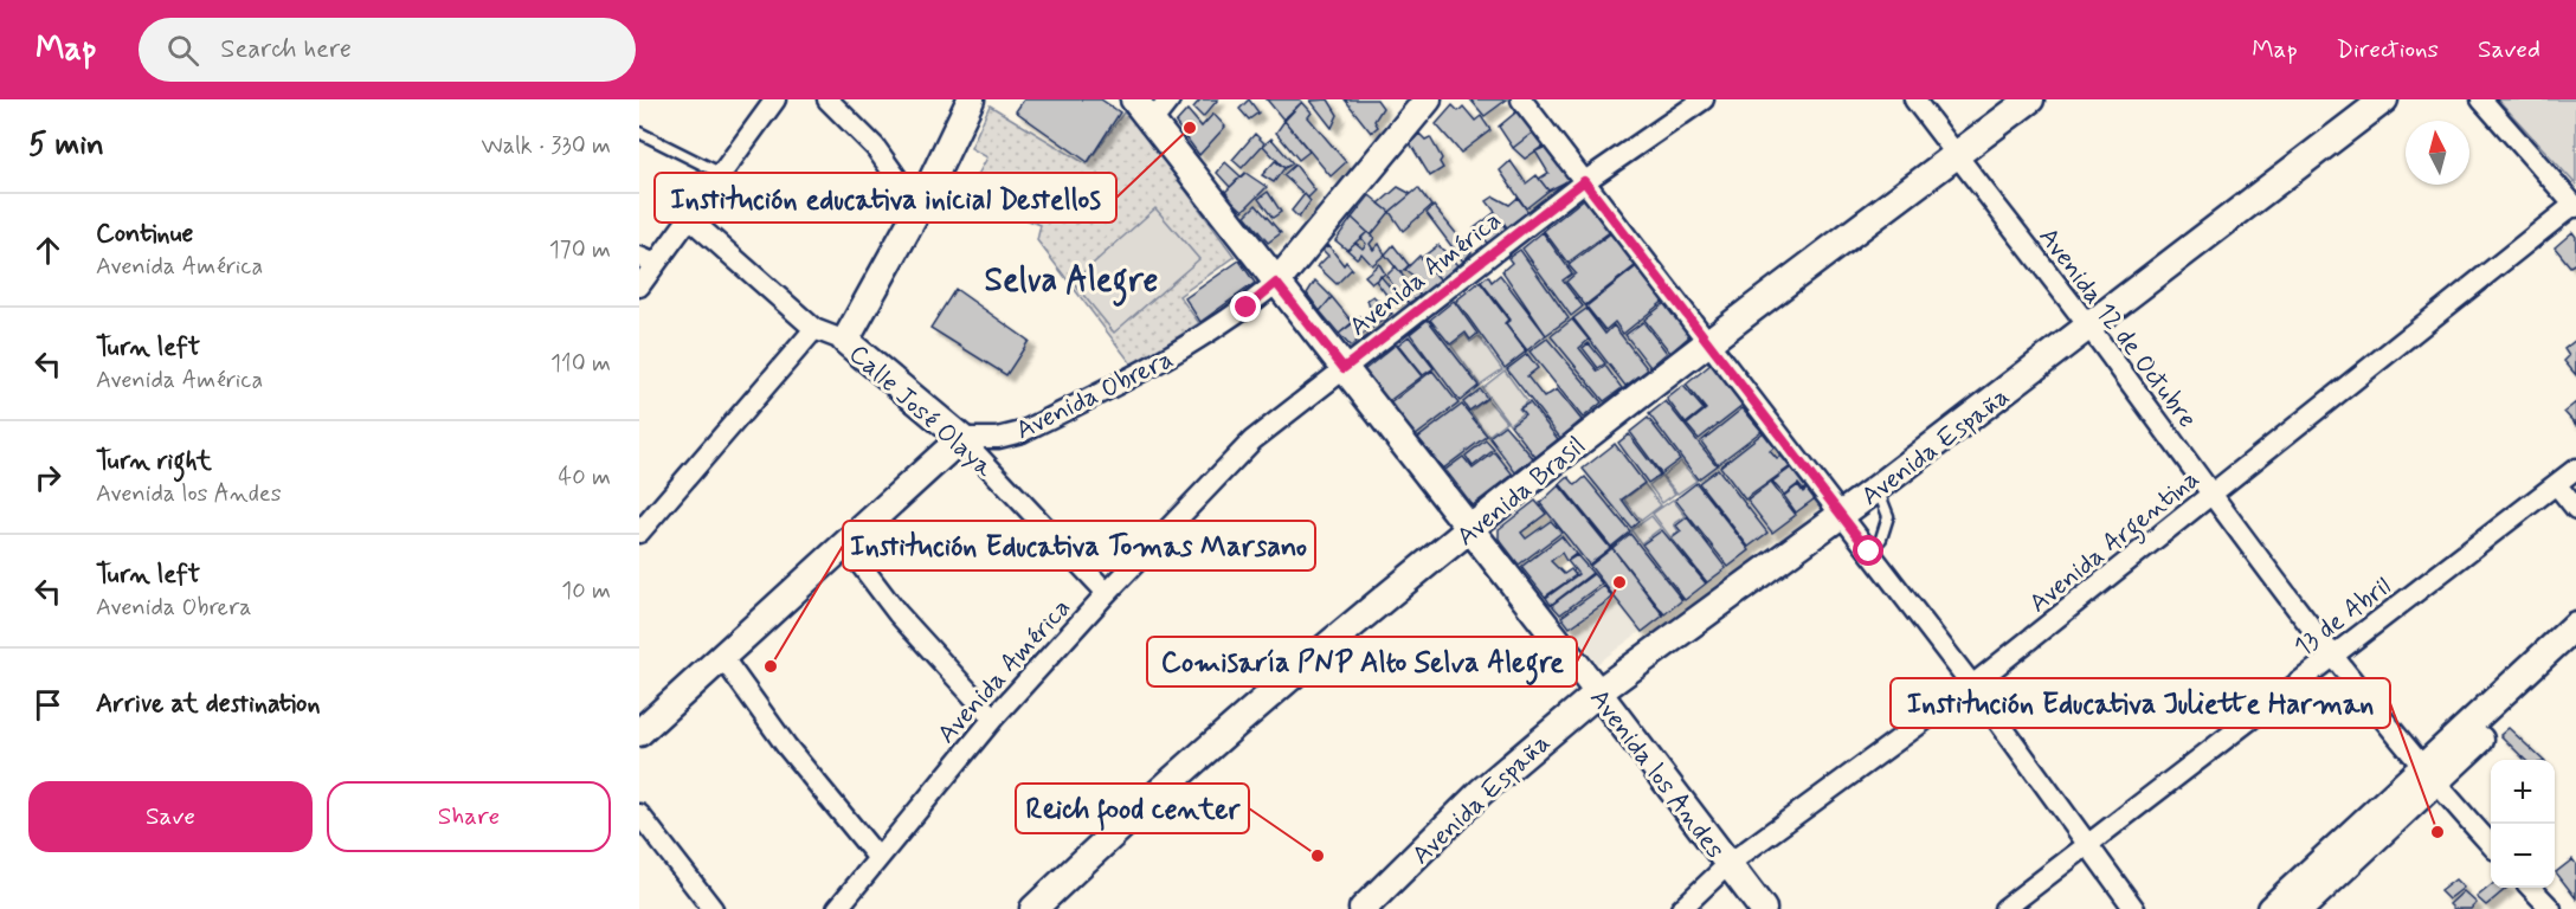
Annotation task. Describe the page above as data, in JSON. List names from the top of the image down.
{
  "streets": {
    "street": [
      "Avenida América",
      "Avenida 12 de Octubre",
      "Avenida Obrera",
      "Calle José Olaya",
      "Avenida España",
      "Avenida Brasil",
      "Avenida Argentina",
      "13 de Abril",
      "Avenida los Andes"
    ]
  },
  "crossings": [
    ["Avenida América", "Calle José Olaya"],
    ["Avenida América", "Avenida los Andes"],
    ["Avenida 12 de Octubre", "Avenida España"],
    ["Avenida 12 de Octubre", "Avenida Brasil"],
    ["Avenida 12 de Octubre", "Avenida Argentina"],
    ["Avenida 12 de Octubre", "13 de Abril"],
    ["Avenida Obrera", "Calle José Olaya"],
    ["Avenida Obrera", "Avenida los Andes"],
    ["Avenida España", "Avenida los Andes"],
    ["Avenida Brasil", "Avenida los Andes"],
    ["Avenida Argentina", "Avenida los Andes"]
  ],
  "districts": ["Selva Alegre"],
  "places": [
    "Institución educativa inicial Destellos",
    "Comisaría PNP Alto Selva Alegre",
    "Institución Educativa Tomas Marsano",
    "Institución Educativa Juliette Harman",
    "Reich food center"
  ],
  "north": "top",
  "page": {
    "header": "Map",
    "search": "Search here",
    "nav": ["Map", "Directions", "Saved"],
    "heading": ["5 min", "Walk · 330 m"],
    "list": [
      ["Continue", "Avenida América", "170 m"],
      ["Turn left", "Avenida América", "110 m"],
      ["Turn right", "Avenida los Andes", "40 m"],
      ["Turn left", "Avenida Obrera", "10 m"],
      "Arrive at destination"
    ],
    "buttons": ["Save", "Share"],
    "map_buttons": ["+", "−"]
  }
}
